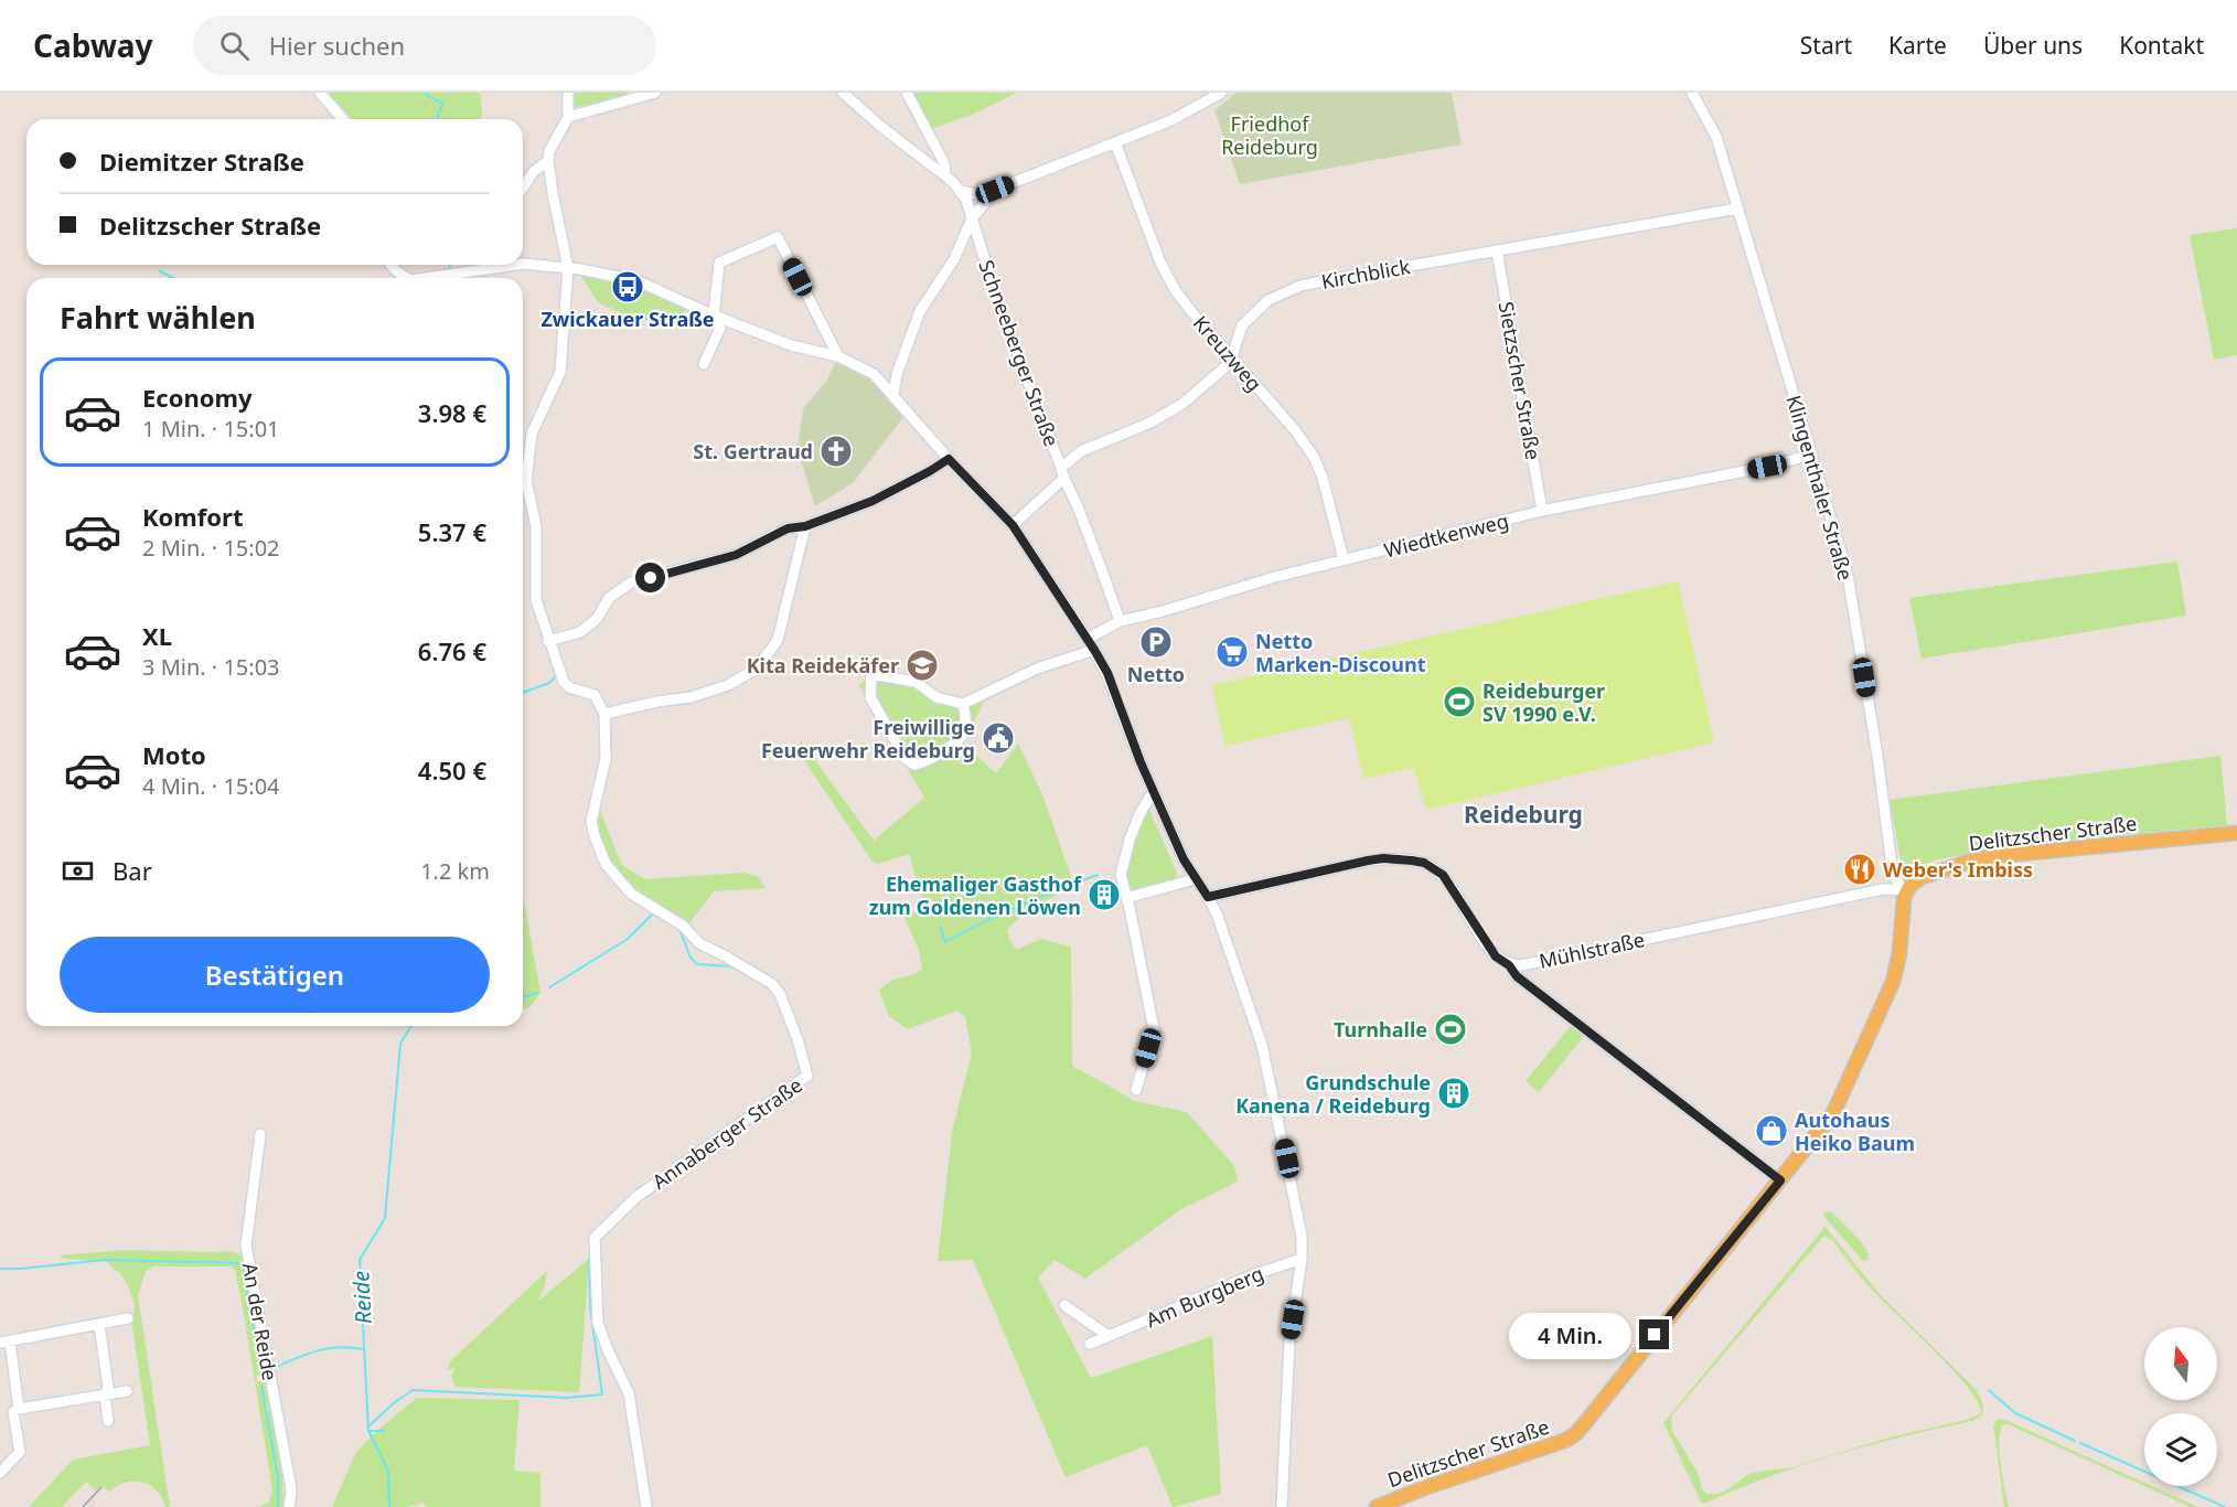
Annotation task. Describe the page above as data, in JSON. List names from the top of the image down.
{
  "streets": {
    "main road": ["Delitzscher Straße"],
    "street": [
      "Kirchblick",
      "Schneeberger Straße",
      "Kreuzweg",
      "Sietzscher Straße",
      "Klingenthaler Straße",
      "Wiedtkenweg",
      "Mühlstraße",
      "Annaberger Straße",
      "Am Burgberg",
      "An der Reide"
    ]
  },
  "crossings": [
    ["Kirchblick", "Schneeberger Straße"],
    ["Kirchblick", "Kreuzweg"],
    ["Kirchblick", "Sietzscher Straße"],
    ["Kirchblick", "Klingenthaler Straße"],
    ["Schneeberger Straße", "Wiedtkenweg"],
    ["Kreuzweg", "Wiedtkenweg"],
    ["Sietzscher Straße", "Wiedtkenweg"],
    ["Klingenthaler Straße", "Wiedtkenweg"],
    ["Klingenthaler Straße", "Mühlstraße"],
    ["Delitzscher Straße", "Mühlstraße"]
  ],
  "districts": ["Reideburg"],
  "water": ["Reide"],
  "parks": ["Friedhof Reideburg"],
  "places": {
    "bus stop": ["Zwickauer Straße"],
    "church": ["St. Gertraud"],
    "parking": ["Netto"],
    "supermarket": ["Netto Marken-Discount"],
    "school or university": ["Kita Reidekäfer"],
    "sports": ["Reideburger SV 1990 e.V.", "Turnhalle"],
    "public building": ["Freiwillige Feuerwehr Reideburg"],
    "restaurant": ["Weber's Imbiss"],
    "building": ["Ehemaliger Gasthof zum Goldenen Löwen", "Grundschule Kanena / Reideburg"],
    "shop": ["Autohaus Heiko Baum"]
  },
  "north": "top",
  "page": {
    "header": "Cabway",
    "search": "Hier suchen",
    "nav": [
      "Start",
      "Karte",
      "Über uns",
      "Kontakt"
    ],
    "banner": ["Diemitzer Straße", "Delitzscher Straße"],
    "heading": "Fahrt wählen",
    "list": [
      {
        "name": "Economy",
        "note": "1 Min. · 15:01",
        "value": "3.98 €"
      },
      {
        "name": "Komfort",
        "note": "2 Min. · 15:02",
        "value": "5.37 €"
      },
      {
        "name": "XL",
        "note": "3 Min. · 15:03",
        "value": "6.76 €"
      },
      {
        "name": "Moto",
        "note": "4 Min. · 15:04",
        "value": "4.50 €"
      }
    ],
    "pay": ["Bar", "1.2 km"],
    "buttons": "Bestätigen",
    "bubble": "4 Min."
  }
}
